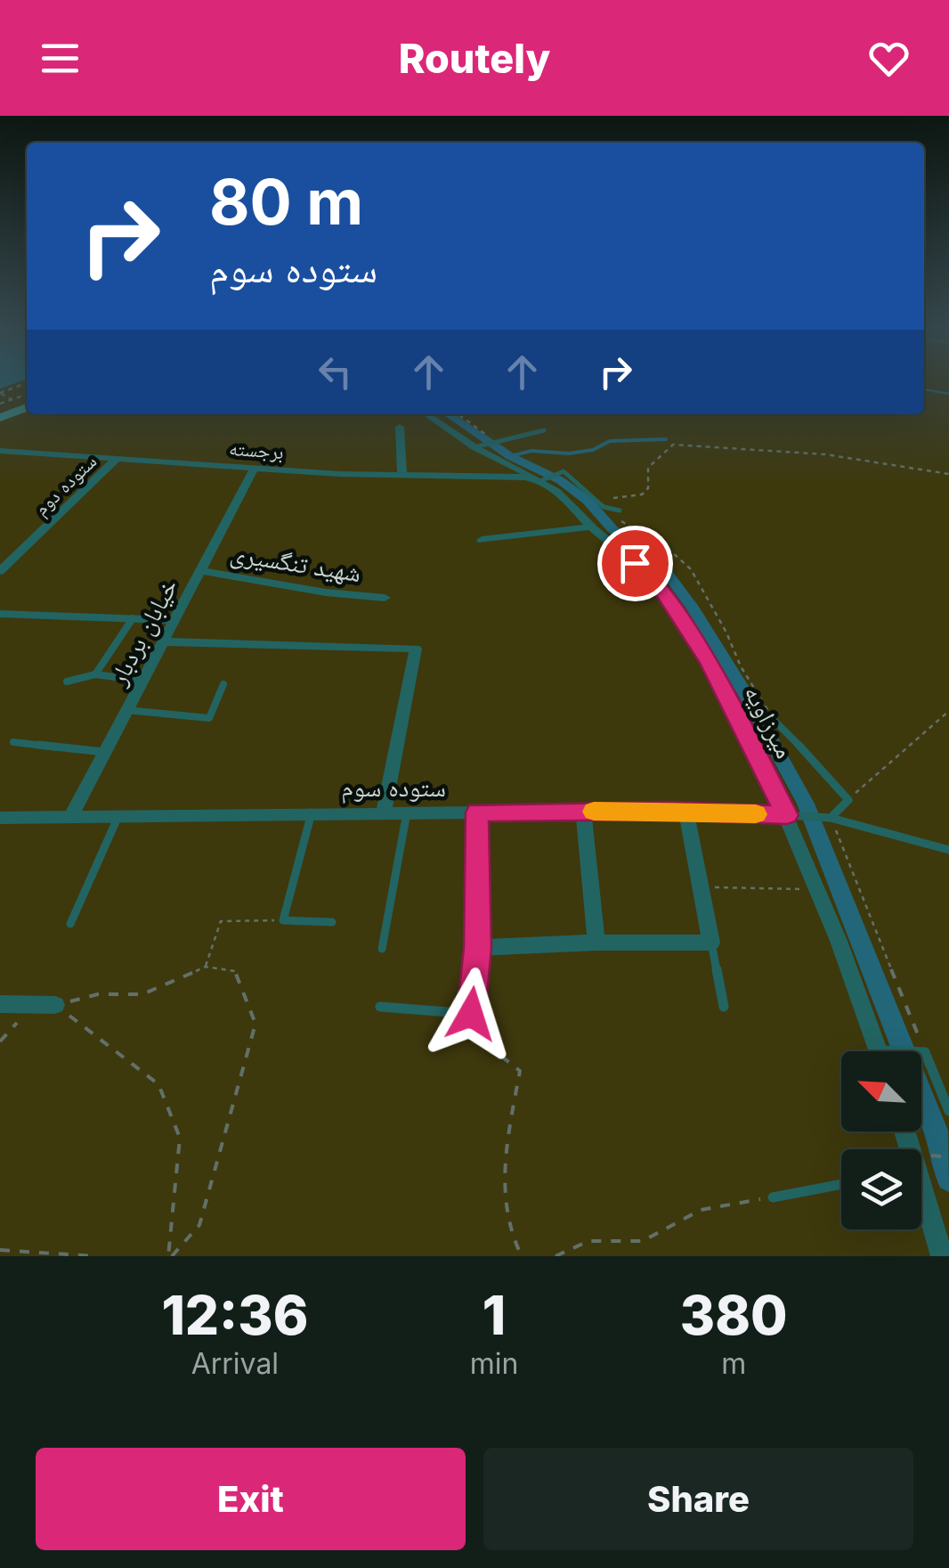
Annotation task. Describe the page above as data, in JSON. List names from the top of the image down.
{
  "streets": {
    "street": [
      "برجسته",
      "ستوده دوم",
      "شهید تنگسیری",
      "خیابان بردبار",
      "میرزاویه",
      "ستوده سوم"
    ]
  },
  "crossings": [
    ["برجسته", "ستوده دوم"],
    ["برجسته", "خیابان بردبار"],
    ["برجسته", "میرزاویه"],
    ["شهید تنگسیری", "خیابان بردبار"],
    ["خیابان بردبار", "ستوده سوم"],
    ["میرزاویه", "ستوده سوم"]
  ],
  "north": "top left",
  "page": {
    "header": "Routely",
    "turn": ["80 m", "ستوده سوم"],
    "eta": [
      "12:36",
      "Arrival",
      "1",
      "min",
      "380",
      "m"
    ],
    "buttons": ["Exit", "Share"]
  }
}
